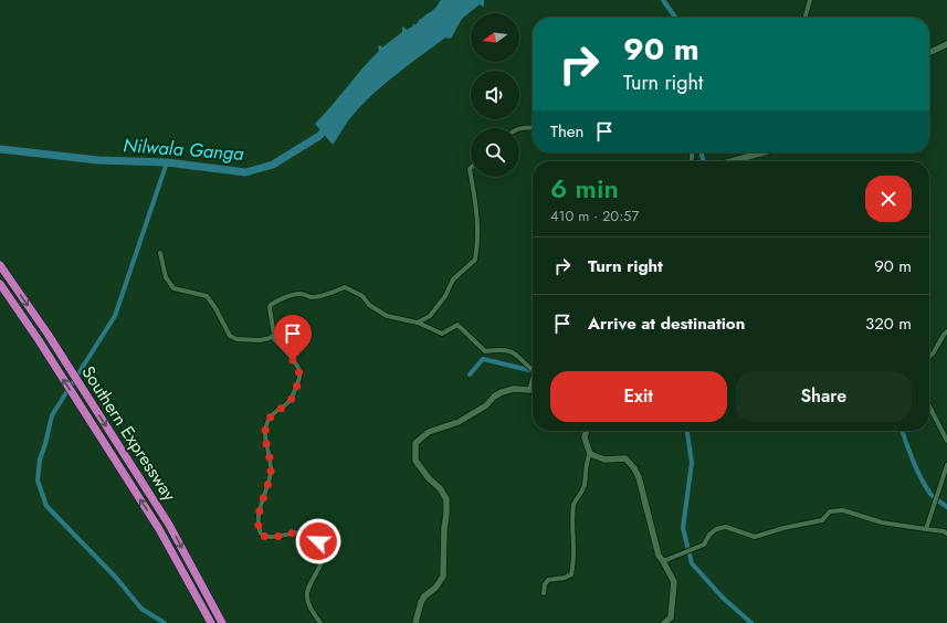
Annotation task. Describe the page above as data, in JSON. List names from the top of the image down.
{
  "streets": {
    "highway": ["Southern Expressway"]
  },
  "water": ["Nilwala Ganga"],
  "north": "left",
  "page": {
    "turn": ["90 m", "Turn right"],
    "then": "Then",
    "heading": ["6 min", "410 m · 20:57"],
    "list": [
      {
        "name": "Turn right",
        "value": "90 m"
      },
      {
        "name": "Arrive at destination",
        "value": "320 m"
      }
    ],
    "buttons": ["Exit", "Share"]
  }
}
